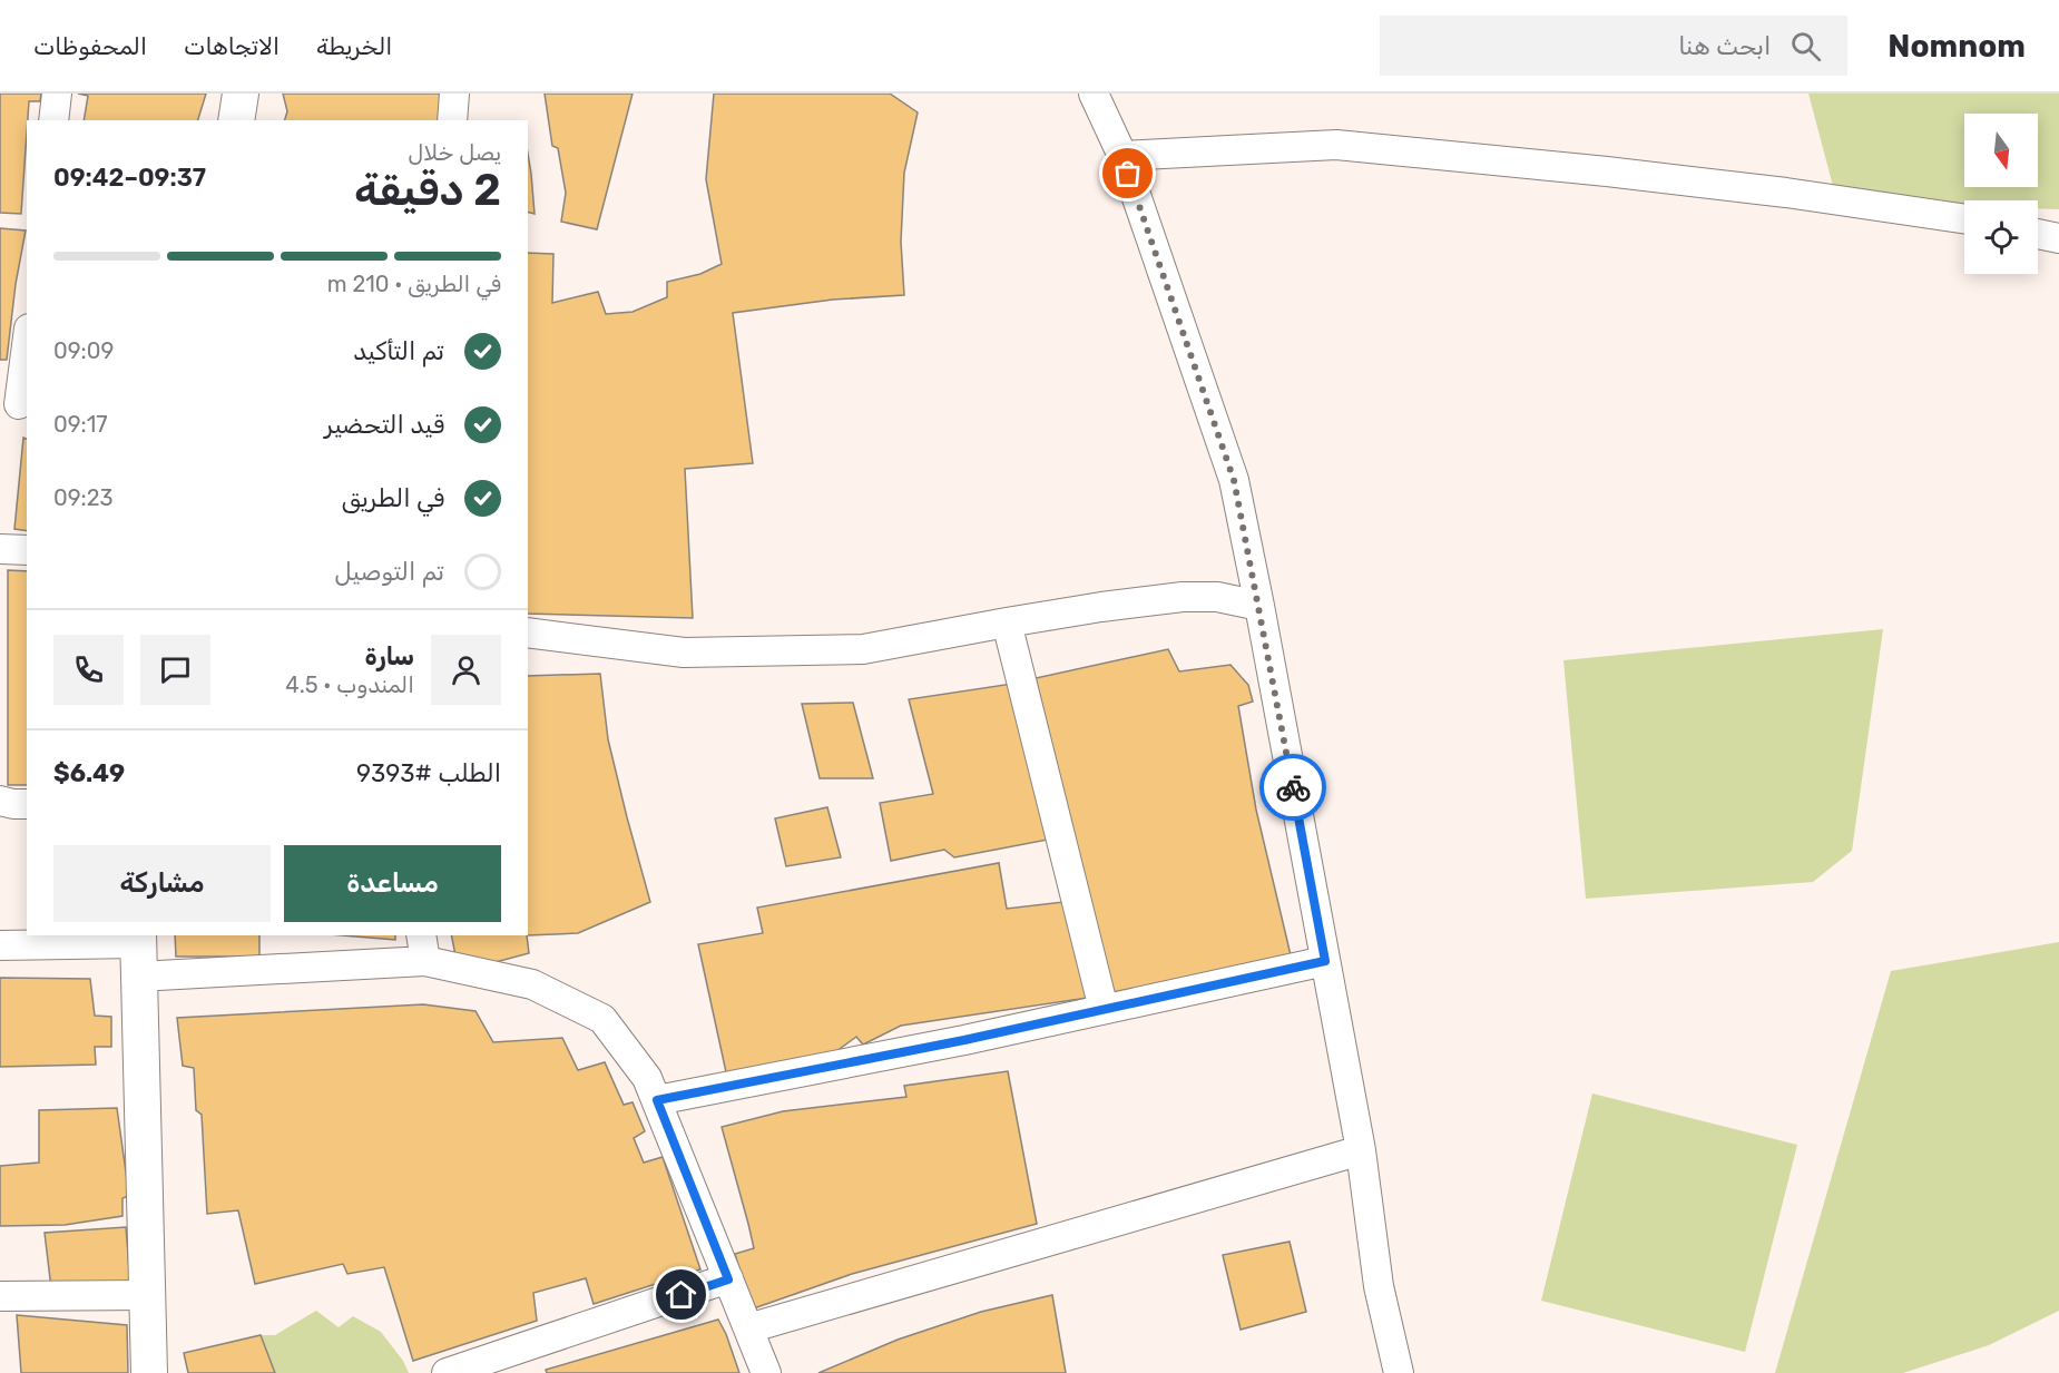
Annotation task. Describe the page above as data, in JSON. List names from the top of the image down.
{
  "north": "bottom",
  "page": {
    "header": "Nomnom",
    "search": "ابحث هنا",
    "nav": ["الخريطة", "الاتجاهات", "المحفوظات"],
    "heading": ["2 دقيقة", "يصل خلال", "09:37–09:42"],
    "panel": [
      "سارة",
      "المندوب · 4.5",
      "الطلب #9393",
      "$6.49"
    ],
    "bar": "في الطريق · 210 m",
    "list": [
      ["تم التأكيد", "09:09"],
      ["قيد التحضير", "09:17"],
      ["في الطريق", "09:23"],
      "تم التوصيل"
    ],
    "buttons": ["مساعدة", "مشاركة"]
  }
}
